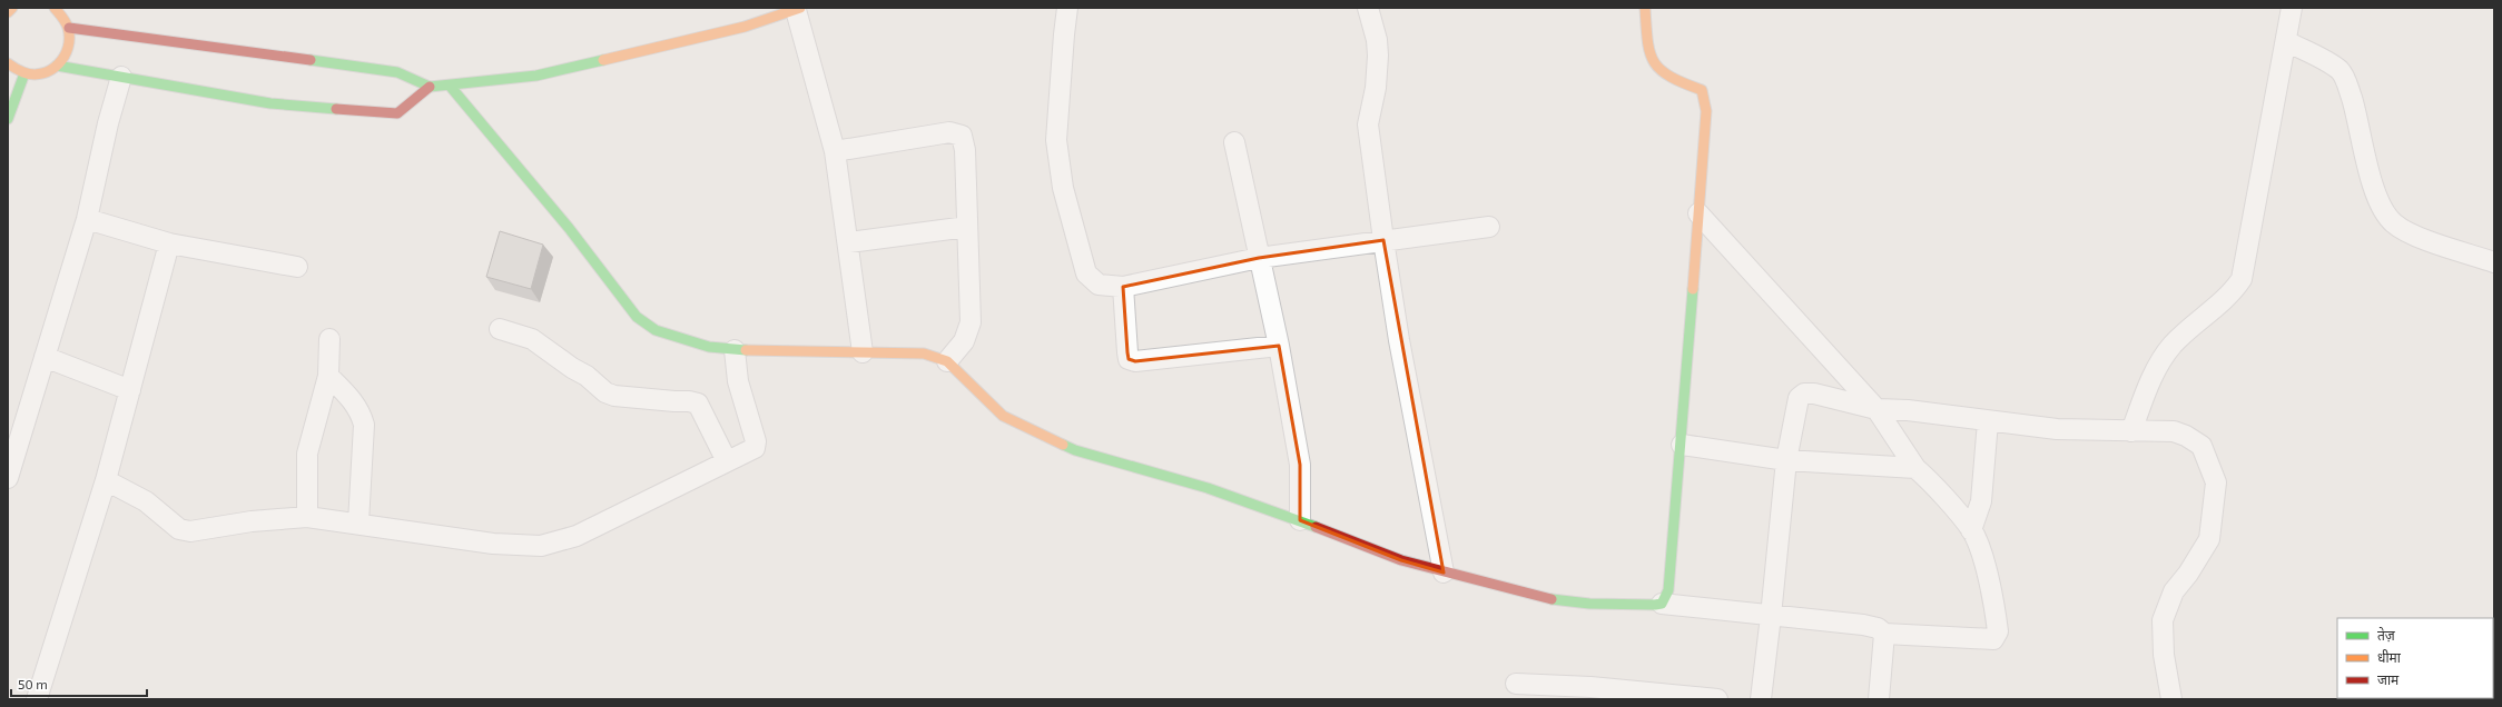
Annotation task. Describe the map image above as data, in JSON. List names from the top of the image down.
{
  "legend": ["तेज़", "धीमा", "जाम"],
  "scale_bar": "50 m"
}
